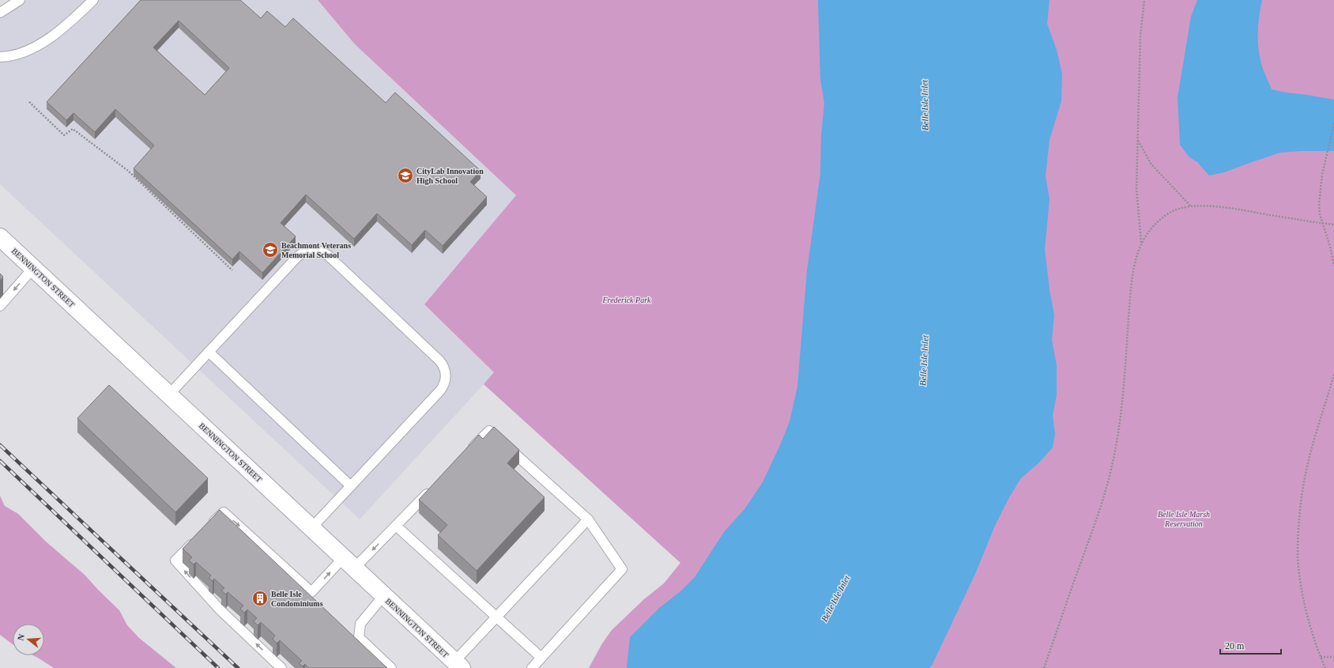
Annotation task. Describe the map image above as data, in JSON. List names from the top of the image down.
{
  "streets": {
    "main road": ["BENNINGTON STREET"]
  },
  "water": ["Belle Isle Inlet"],
  "parks": ["Frederick Park", "Belle Isle Marsh Reservation"],
  "places": {
    "school or university": ["CityLab Innovation High School", "Beachmont Veterans Memorial School"],
    "building": ["Belle Isle Condominiums"]
  },
  "scale_bar": "20 m",
  "north": "left"
}
